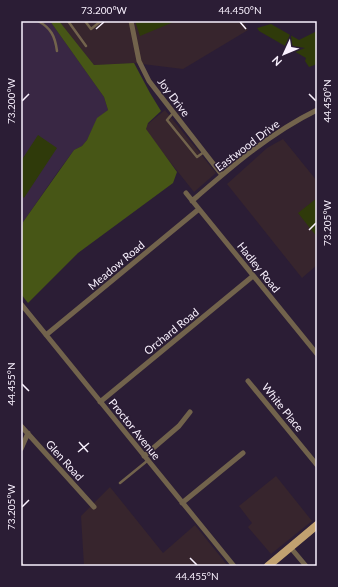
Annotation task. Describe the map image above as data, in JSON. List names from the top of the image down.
{
  "streets": {
    "street": [
      "Joy Drive",
      "Eastwood Drive",
      "Meadow Road",
      "Hadley Road",
      "Orchard Road",
      "White Place",
      "Proctor Avenue",
      "Glen Road"
    ]
  },
  "crossings": [
    ["Joy Drive", "Eastwood Drive"],
    ["Eastwood Drive", "Hadley Road"],
    ["Meadow Road", "Hadley Road"],
    ["Meadow Road", "Proctor Avenue"],
    ["Hadley Road", "Orchard Road"],
    ["Orchard Road", "Proctor Avenue"]
  ],
  "north": "bottom left",
  "coordinates": [
    "73.200°W",
    "44.450°N",
    "73.205°W",
    "44.455°N"
  ]
}
